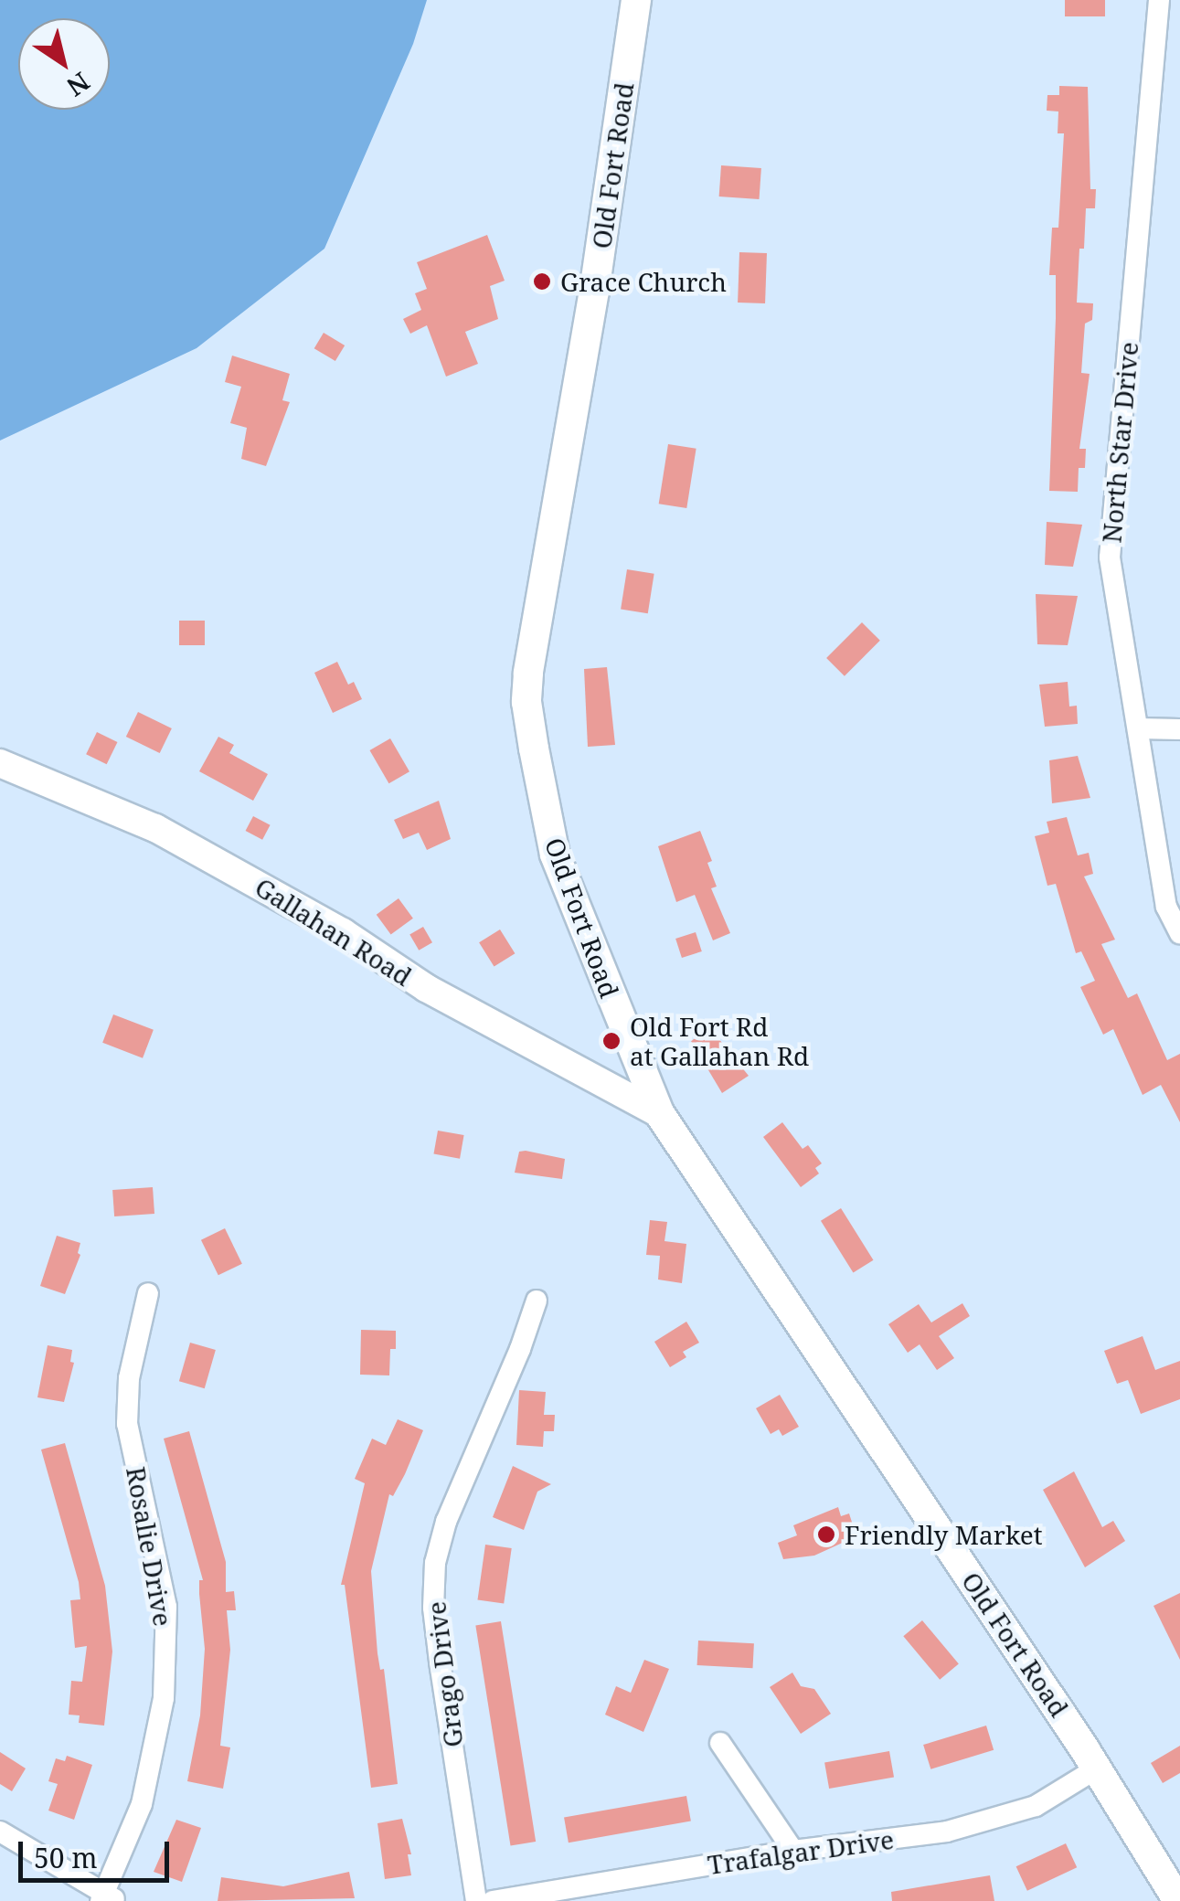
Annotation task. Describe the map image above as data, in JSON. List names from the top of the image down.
{
  "streets": {
    "main road": ["Old Fort Road"],
    "street": [
      "North Star Drive",
      "Gallahan Road",
      "Rosalie Drive",
      "Grago Drive",
      "Trafalgar Drive"
    ]
  },
  "crossings": [
    ["Old Fort Road", "Gallahan Road"],
    ["Old Fort Road", "Trafalgar Drive"]
  ],
  "places": ["Grace Church", "Old Fort Rd at Gallahan Rd", "Friendly Market"],
  "scale_bar": "50 m",
  "north": "bottom right"
}
